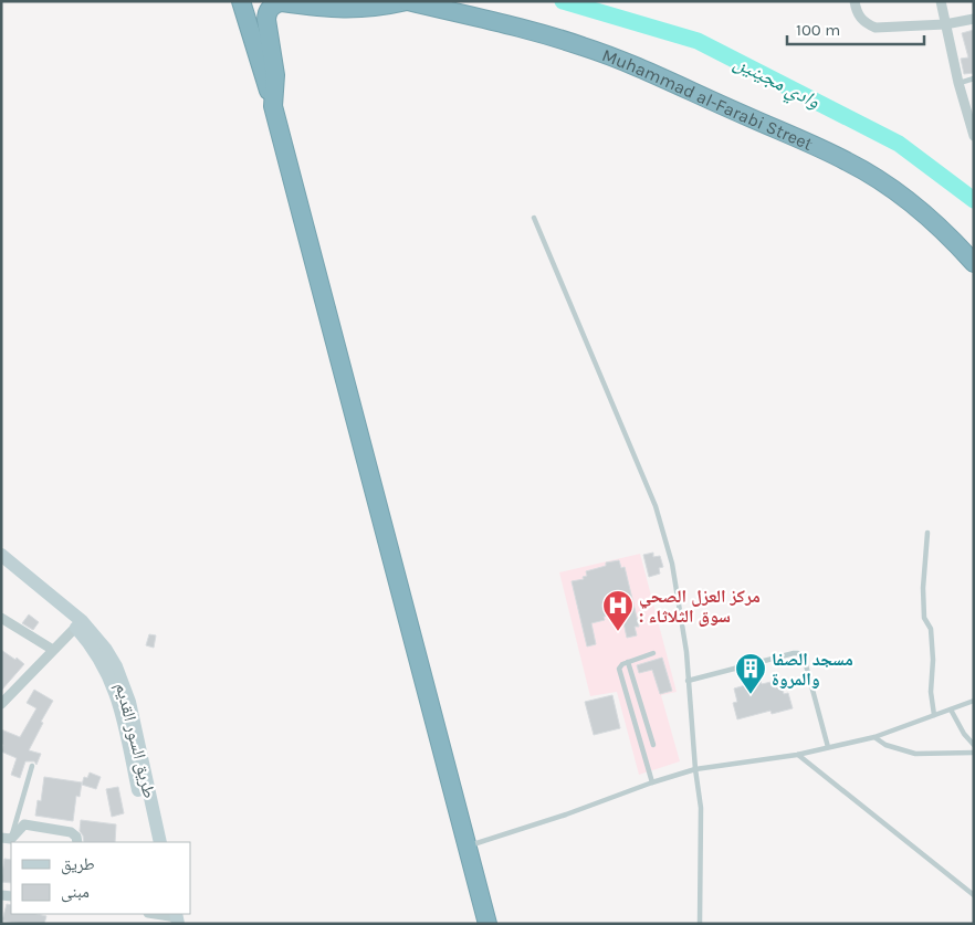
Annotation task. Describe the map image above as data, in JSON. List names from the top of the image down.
{
  "streets": {
    "highway": ["Muhammad al-Farabi Street"],
    "main road": ["طريق السور القديم"]
  },
  "water": ["وادي مجينين"],
  "places": {
    "hospital": ["مركز العزل الصحي : سوق الثلاثاء"],
    "building": ["مسجد الصفا والمروة"]
  },
  "legend": ["طريق", "مبنى"],
  "scale_bar": "100 m"
}
